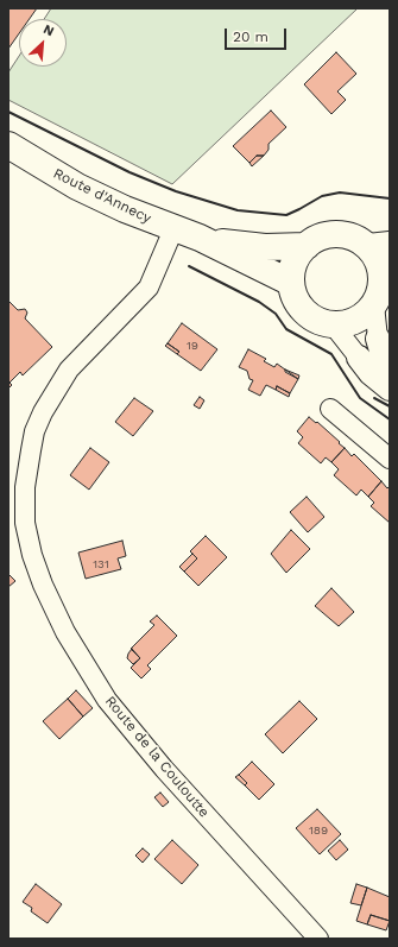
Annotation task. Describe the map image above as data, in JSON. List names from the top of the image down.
{
  "streets": {
    "main road": ["Route d'Annecy"],
    "street": ["Route de la Couloutte"]
  },
  "crossings": [
    ["Route d'Annecy", "Route de la Couloutte"]
  ],
  "house_numbers": ["19", "131", "189"],
  "scale_bar": "20 m",
  "north": "top right"
}
